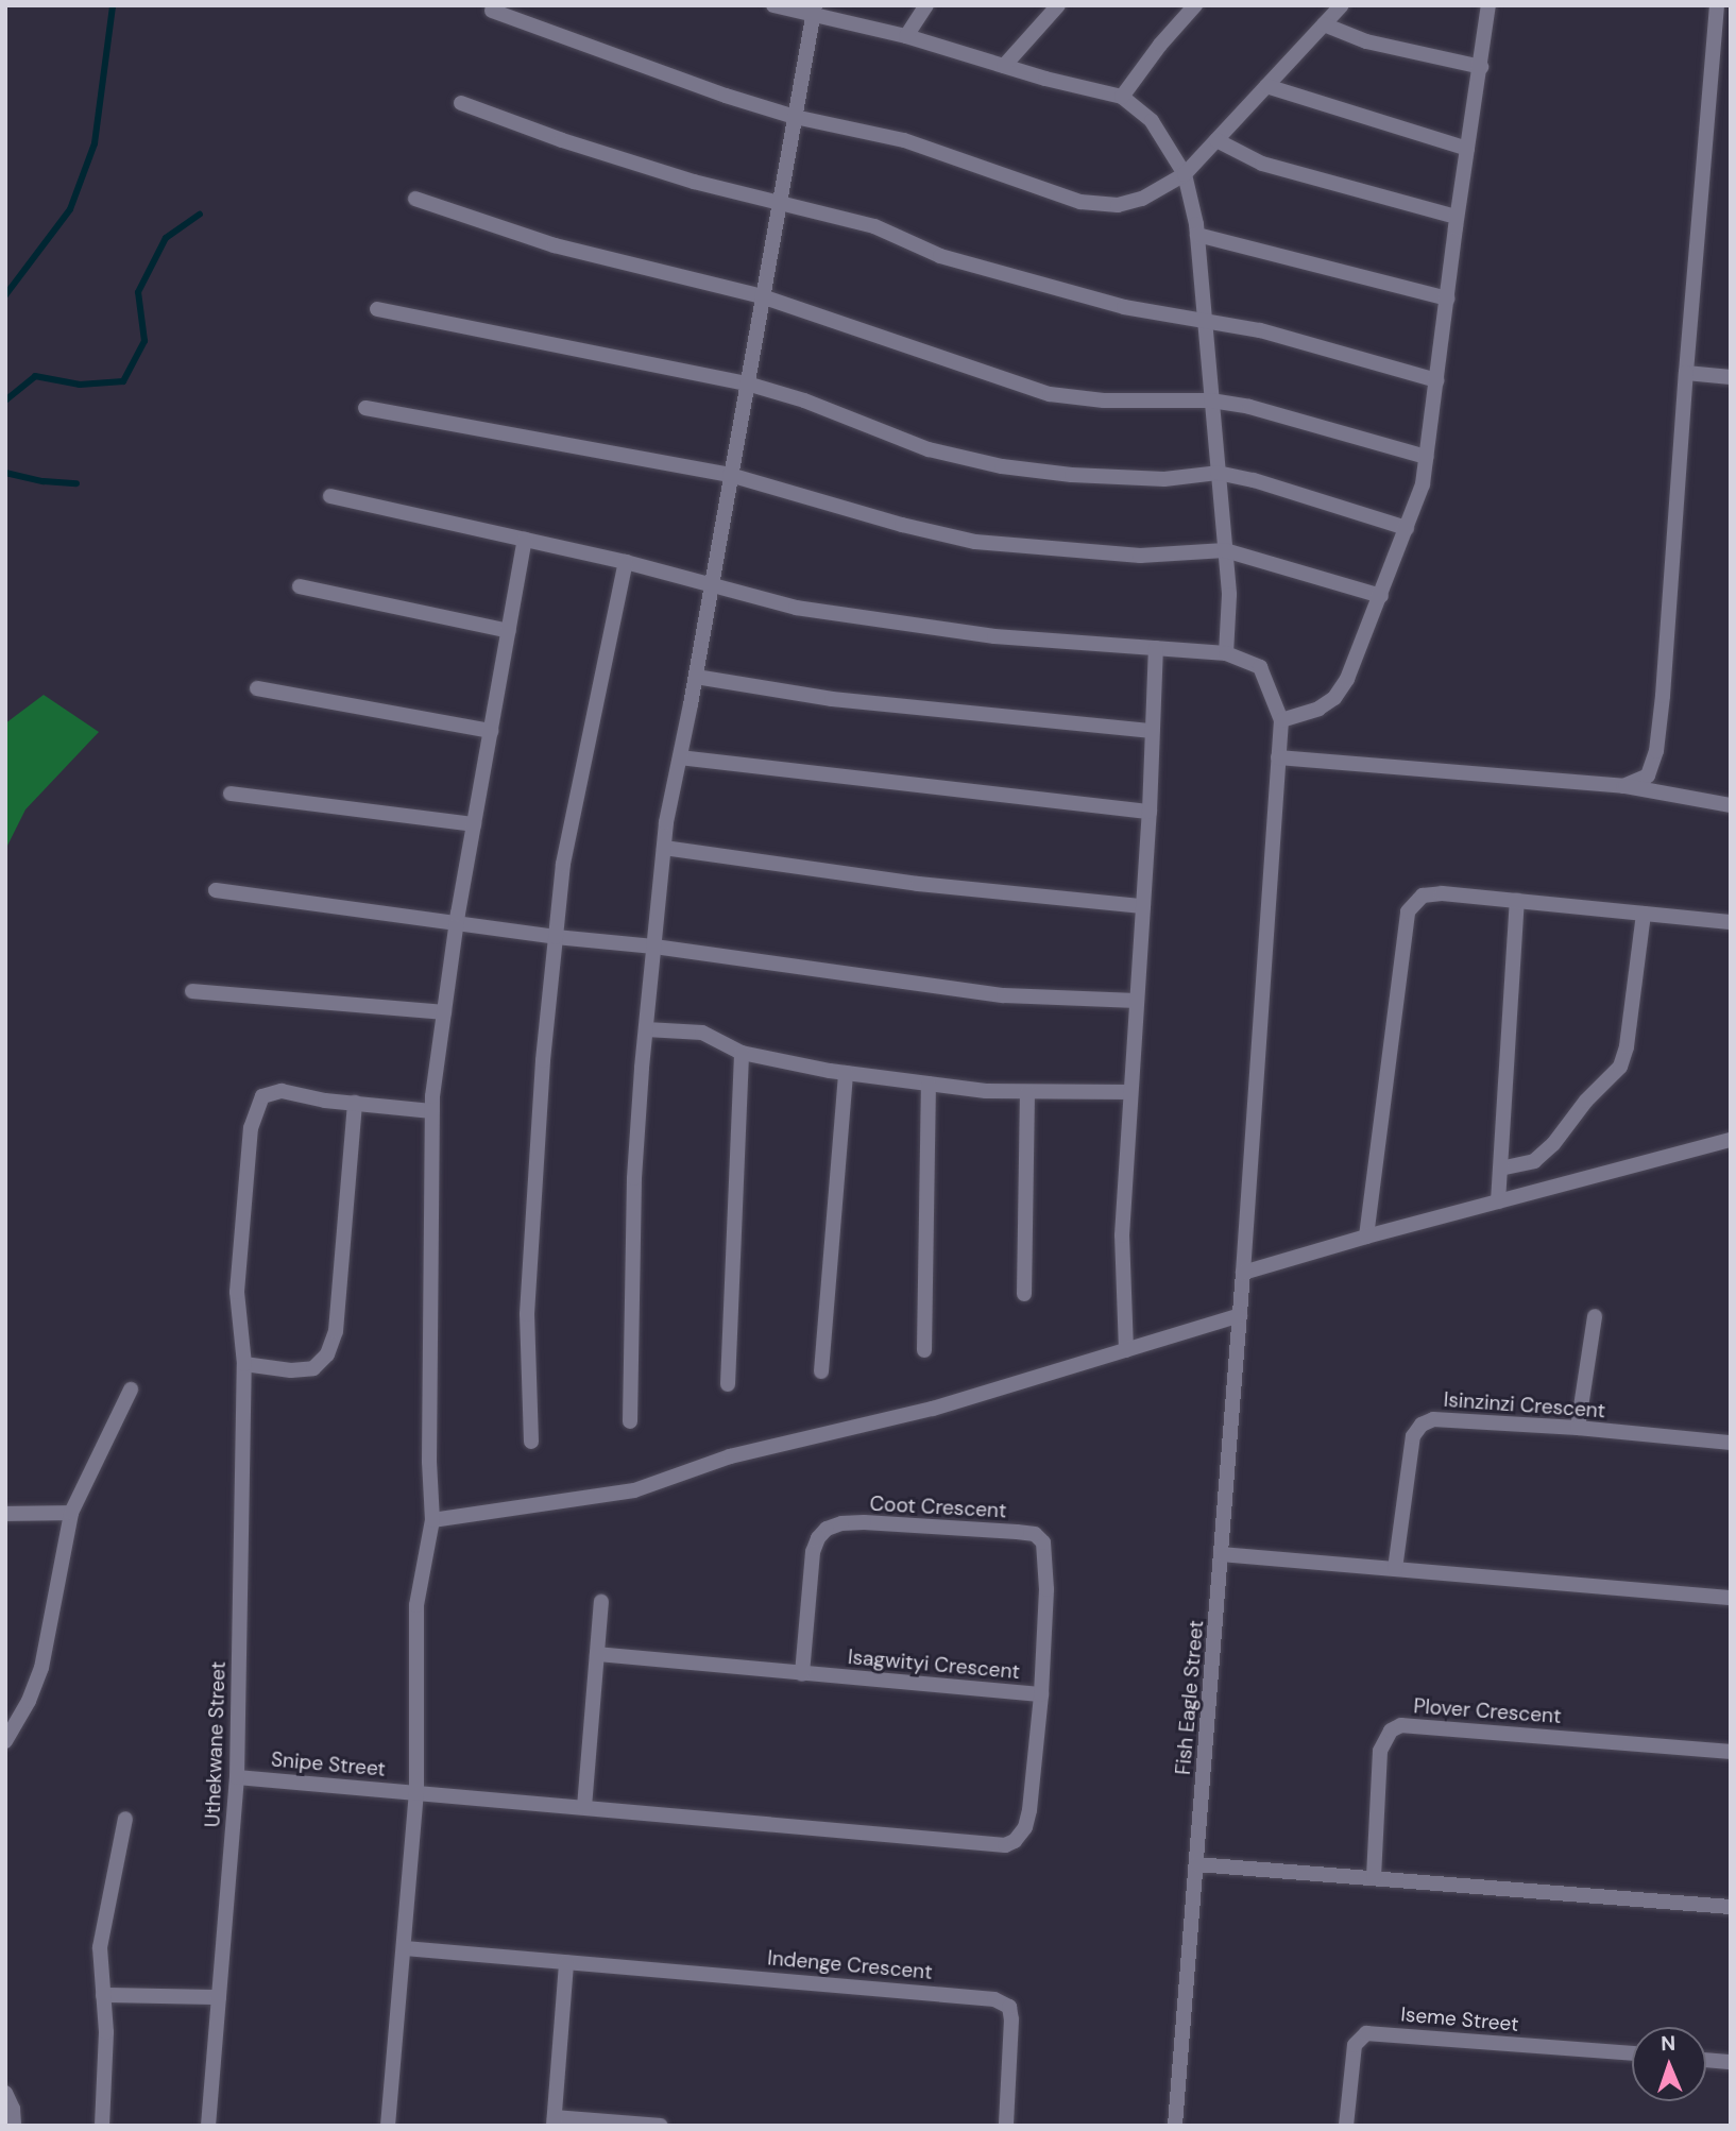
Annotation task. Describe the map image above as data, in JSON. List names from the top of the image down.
{
  "streets": {
    "street": [
      "Isinzinzi Crescent",
      "Coot Crescent",
      "Isagwityi Crescent",
      "Fish Eagle Street",
      "Plover Crescent",
      "Uthekwane Street",
      "Snipe Street",
      "Indenge Crescent",
      "Iseme Street"
    ]
  },
  "crossings": [
    ["Coot Crescent", "Isagwityi Crescent"],
    ["Isagwityi Crescent", "Snipe Street"],
    ["Uthekwane Street", "Snipe Street"]
  ],
  "north": "top"
}
